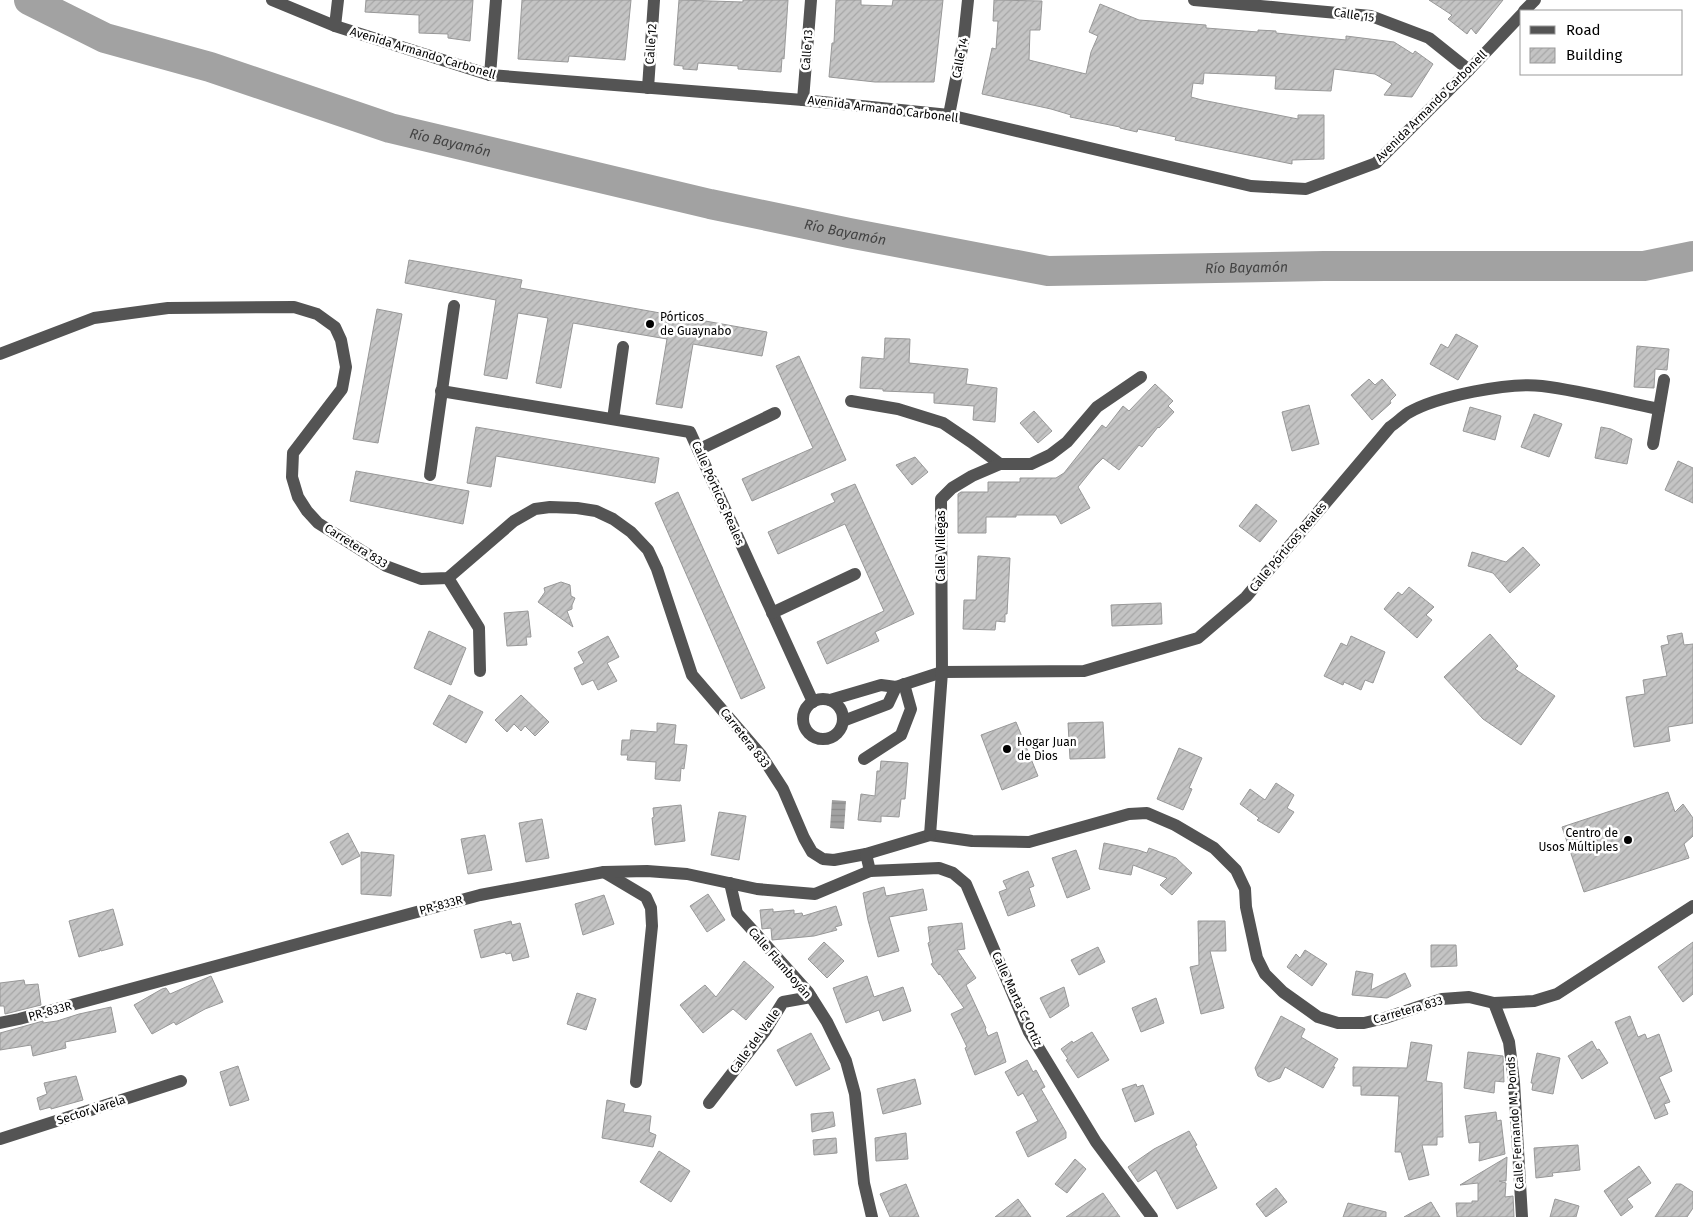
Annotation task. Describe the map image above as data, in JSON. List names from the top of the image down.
{
  "streets": {
    "street": [
      "Calle 15",
      "Calle 12",
      "Calle 13",
      "Avenida Armando Carbonell",
      "Calle 14",
      "Calle Pórticos Reales",
      "Carretera 833",
      "Calle Villegas",
      "PR-833R",
      "Calle Flamboyán",
      "Calle Marta C. Ortiz",
      "Calle del Valle",
      "Sector Varela",
      "Calle Fernando M. Ponds"
    ]
  },
  "crossings": [
    ["Calle 15", "Avenida Armando Carbonell"],
    ["Calle 12", "Avenida Armando Carbonell"],
    ["Calle 13", "Avenida Armando Carbonell"],
    ["Avenida Armando Carbonell", "Calle 14"],
    ["Calle Pórticos Reales", "Calle Villegas"],
    ["Carretera 833", "Calle Villegas"],
    ["Carretera 833", "Calle Fernando M. Ponds"],
    ["PR-833R", "Calle Flamboyán"],
    ["PR-833R", "Calle Marta C. Ortiz"],
    ["Calle Flamboyán", "Calle del Valle"]
  ],
  "water": ["Río Bayamón"],
  "places": ["Pórticos de Guaynabo", "Hogar Juan de Dios", "Centro de Usos Múltiples"],
  "legend": ["Road", "Building"]
}
